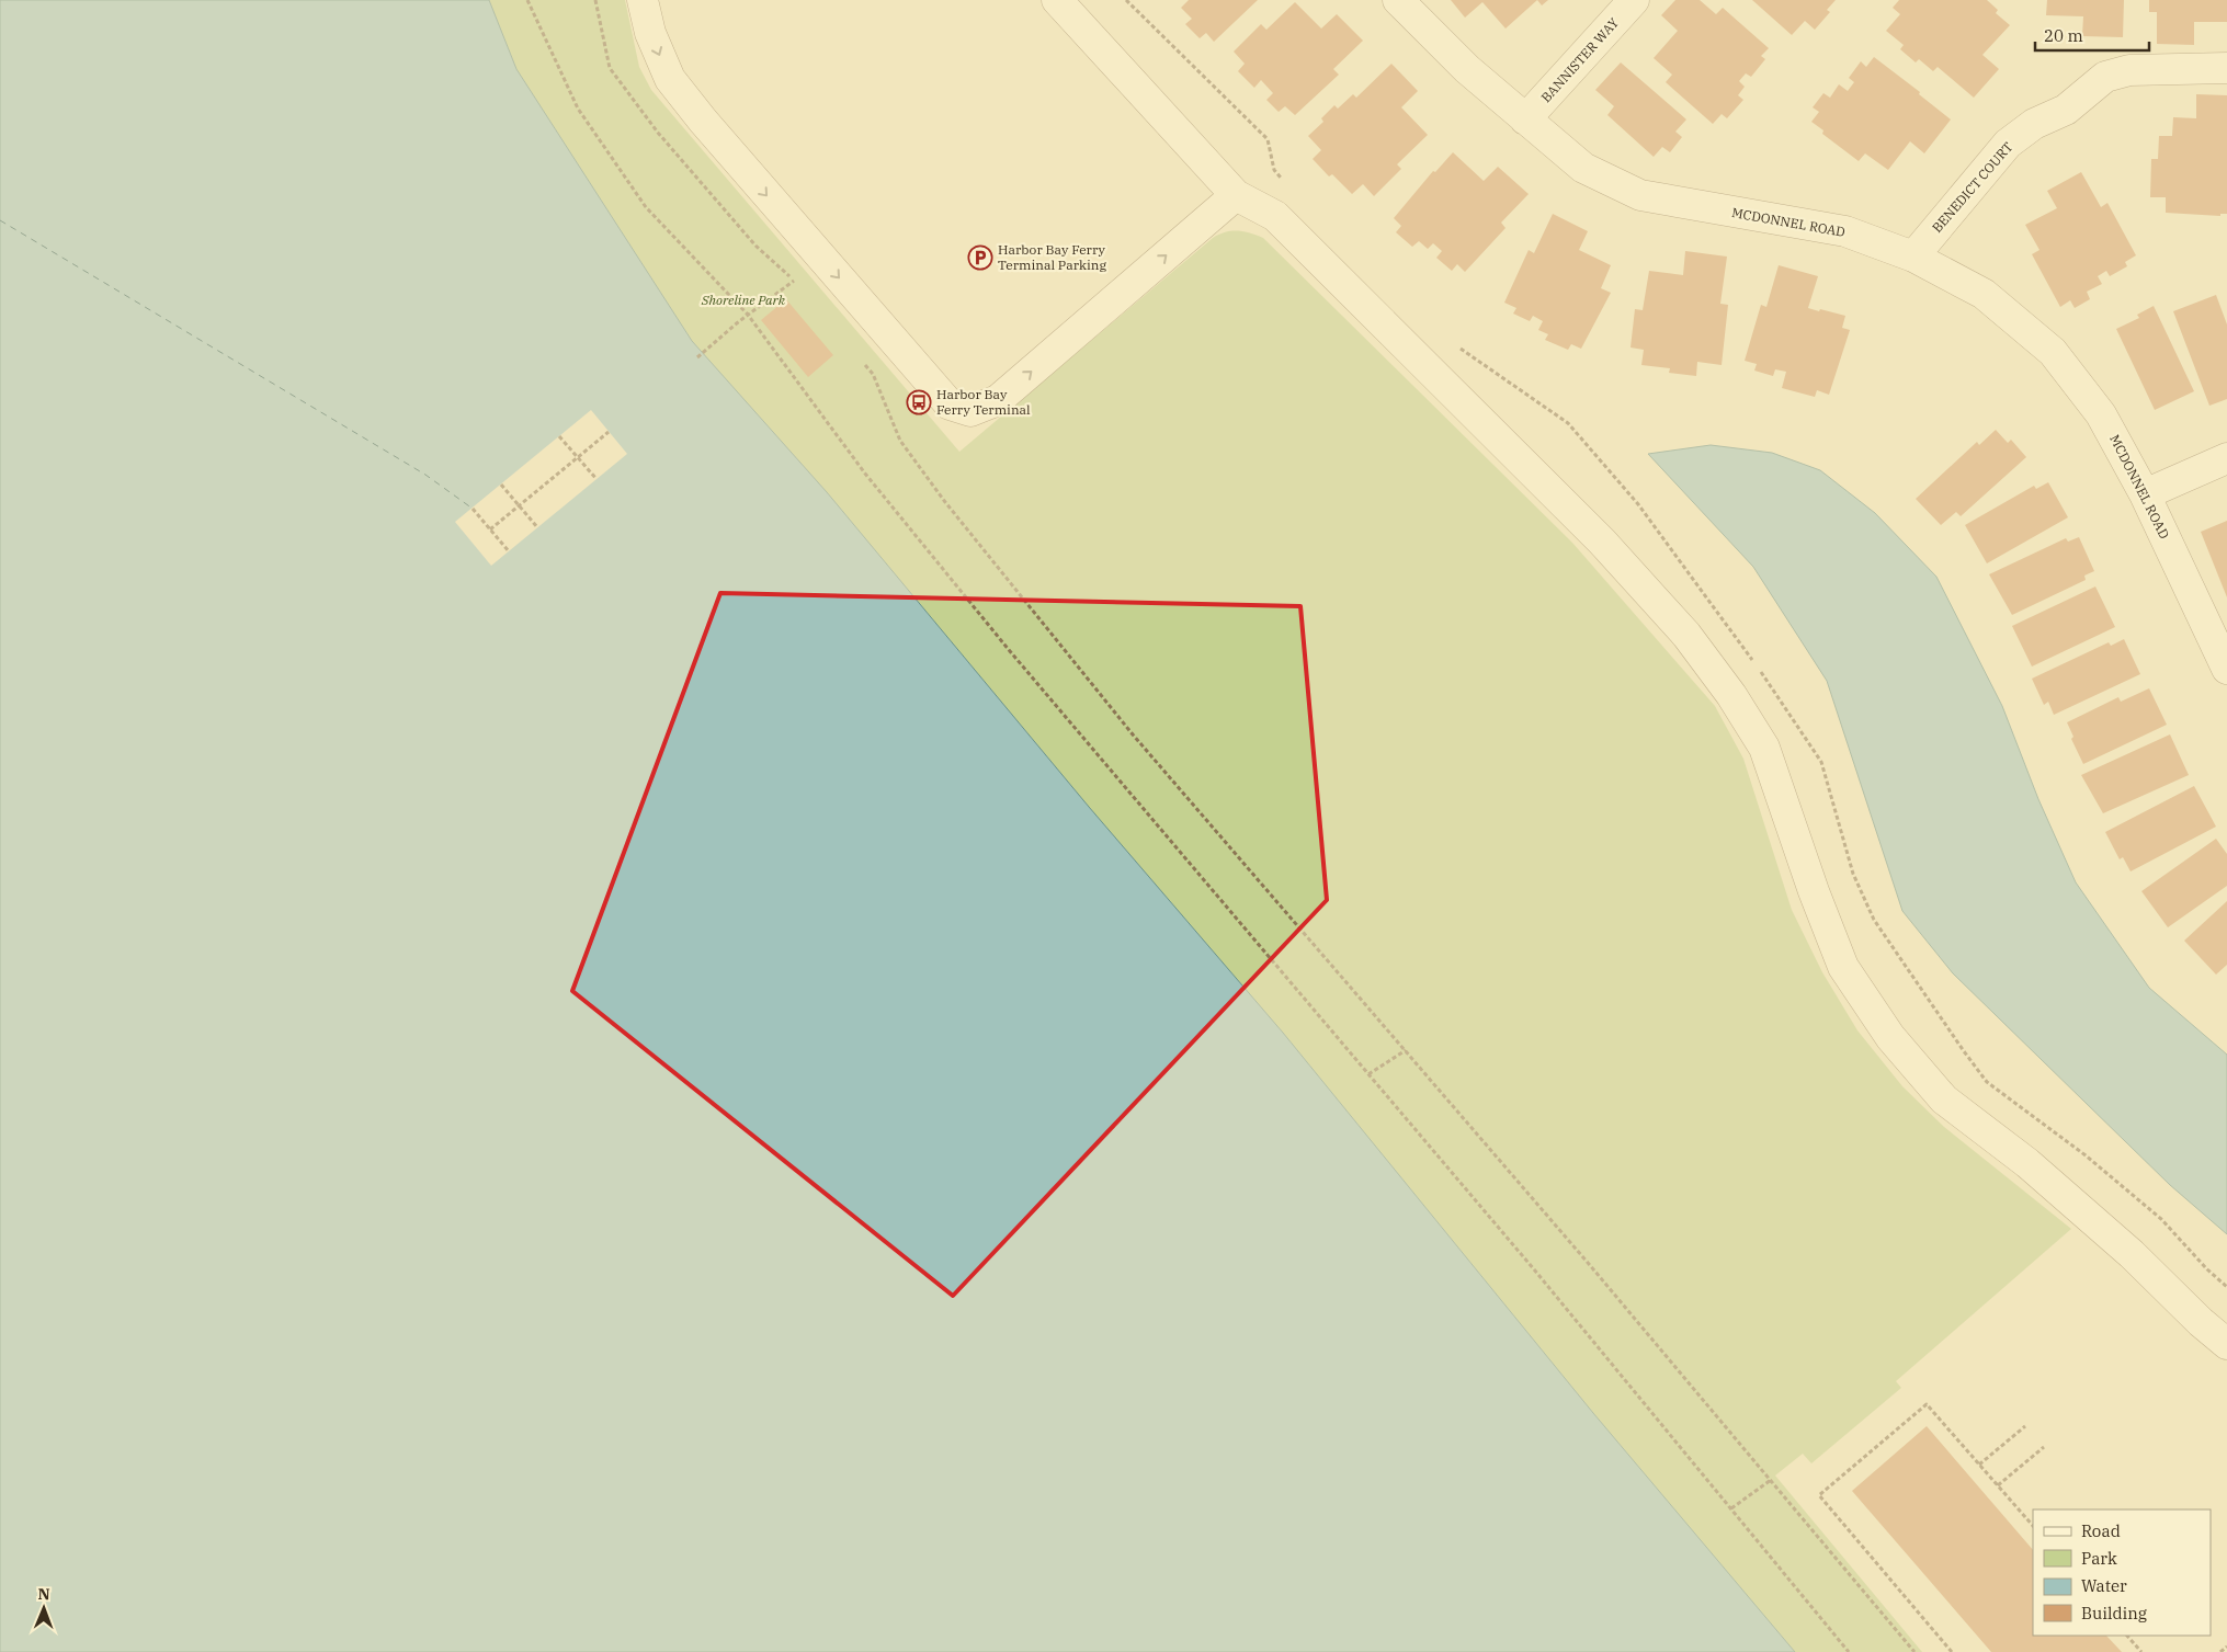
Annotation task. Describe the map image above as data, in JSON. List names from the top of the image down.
{
  "streets": {
    "street": ["BANNISTER WAY", "BENEDICT COURT", "MCDONNEL ROAD"]
  },
  "crossings": [
    ["BANNISTER WAY", "MCDONNEL ROAD"],
    ["BENEDICT COURT", "MCDONNEL ROAD"]
  ],
  "parks": ["Shoreline Park"],
  "places": {
    "parking": ["Harbor Bay Ferry Terminal Parking"],
    "bus stop": ["Harbor Bay Ferry Terminal"]
  },
  "legend": [
    "Road",
    "Park",
    "Water",
    "Building"
  ],
  "scale_bar": "20 m",
  "north": "top"
}
